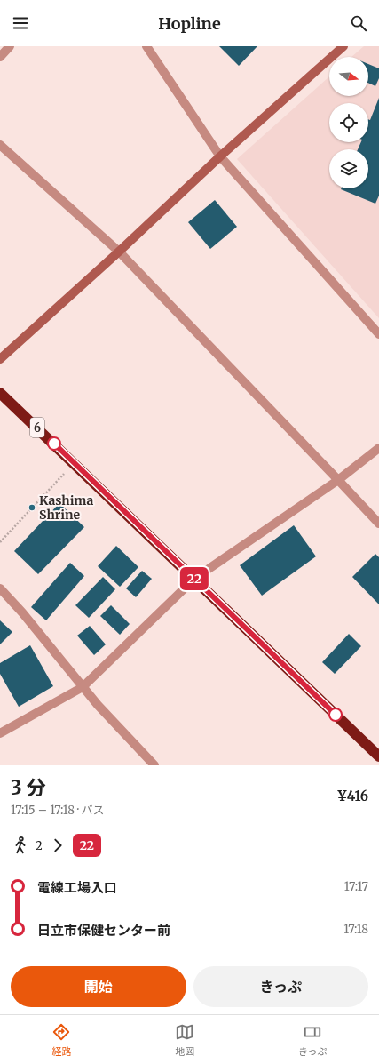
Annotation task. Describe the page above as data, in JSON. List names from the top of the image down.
{
  "streets": {
    "highway": ["6"]
  },
  "places": ["Kashima Shrine"],
  "lines": ["bus line 22"],
  "north": "right",
  "page": {
    "header": "Hopline",
    "on_map": "22",
    "heading": ["3 分", "17:15 – 17:18 · バス", "¥416"],
    "legs": ["2", "22"],
    "list": [
      {
        "name": "電線工場入口",
        "value": "17:17"
      },
      {
        "name": "日立市保健センター前",
        "value": "17:18"
      }
    ],
    "buttons": ["開始", "きっぷ"],
    "tabs": ["経路", "地図", "きっぷ"]
  }
}
